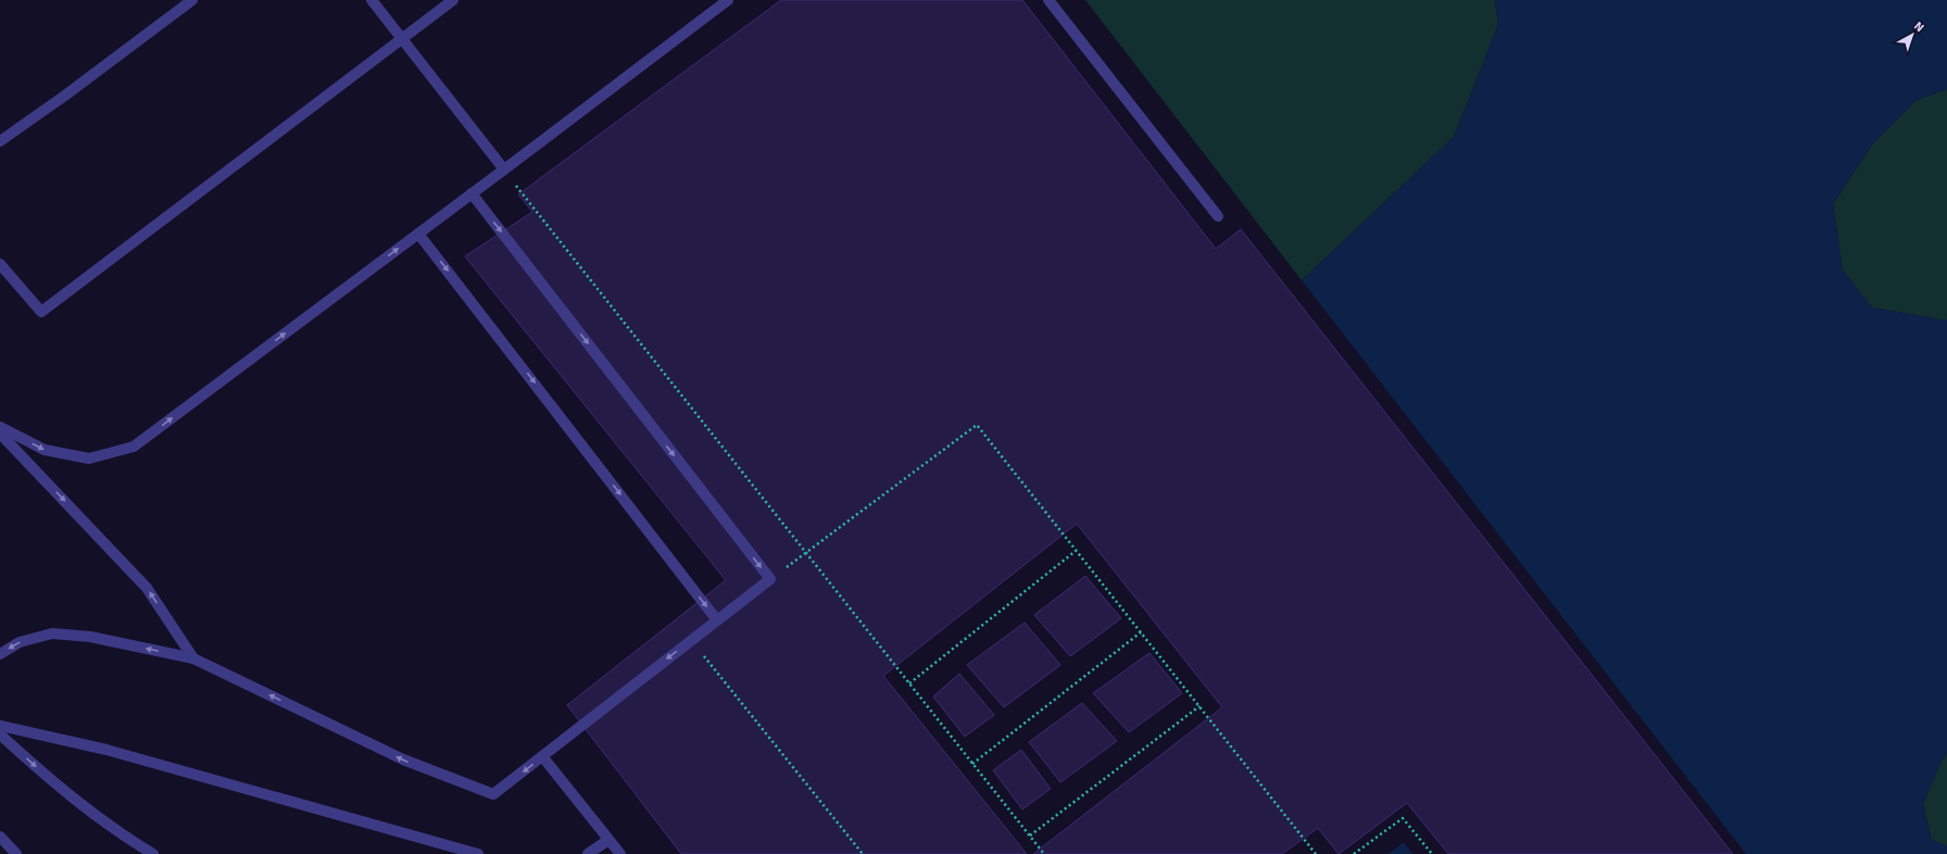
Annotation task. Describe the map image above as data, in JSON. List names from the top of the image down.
{
  "north": "top right"
}
